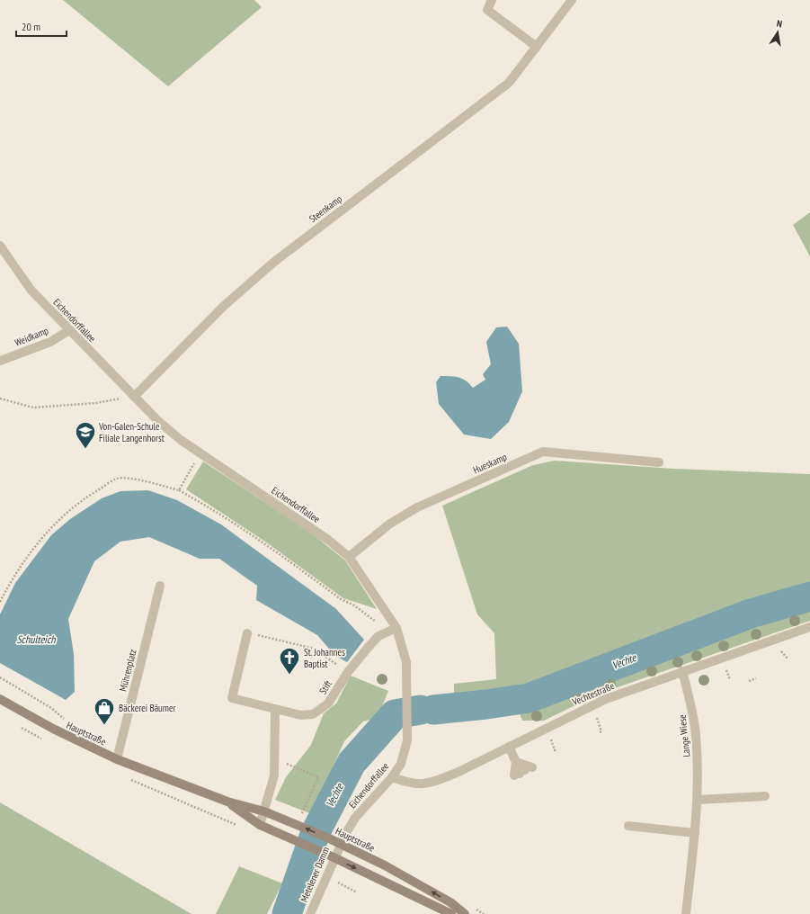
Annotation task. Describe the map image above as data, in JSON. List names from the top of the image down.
{
  "streets": {
    "main road": ["Hauptstraße"],
    "street": [
      "Steenkamp",
      "Eichendorffallee",
      "Weidkamp",
      "Hueskamp",
      "Mührenplatz",
      "Stift",
      "Vechtestraße",
      "Lange Wiese",
      "Metelener Damm"
    ]
  },
  "crossings": [
    ["Steenkamp", "Eichendorffallee"],
    ["Eichendorffallee", "Weidkamp"],
    ["Eichendorffallee", "Hueskamp"],
    ["Eichendorffallee", "Stift"],
    ["Eichendorffallee", "Vechtestraße"],
    ["Eichendorffallee", "Hauptstraße"],
    ["Eichendorffallee", "Metelener Damm"],
    ["Mührenplatz", "Hauptstraße"],
    ["Vechtestraße", "Lange Wiese"],
    ["Hauptstraße", "Metelener Damm"]
  ],
  "water": ["Schulteich", "Vechte"],
  "places": {
    "school or university": ["Von-Galen-Schule Filiale Langenhorst"],
    "church": ["St. Johannes Baptist"],
    "shop": ["Bäckerei Bäumer"]
  },
  "scale_bar": "20 m",
  "north": "top"
}
